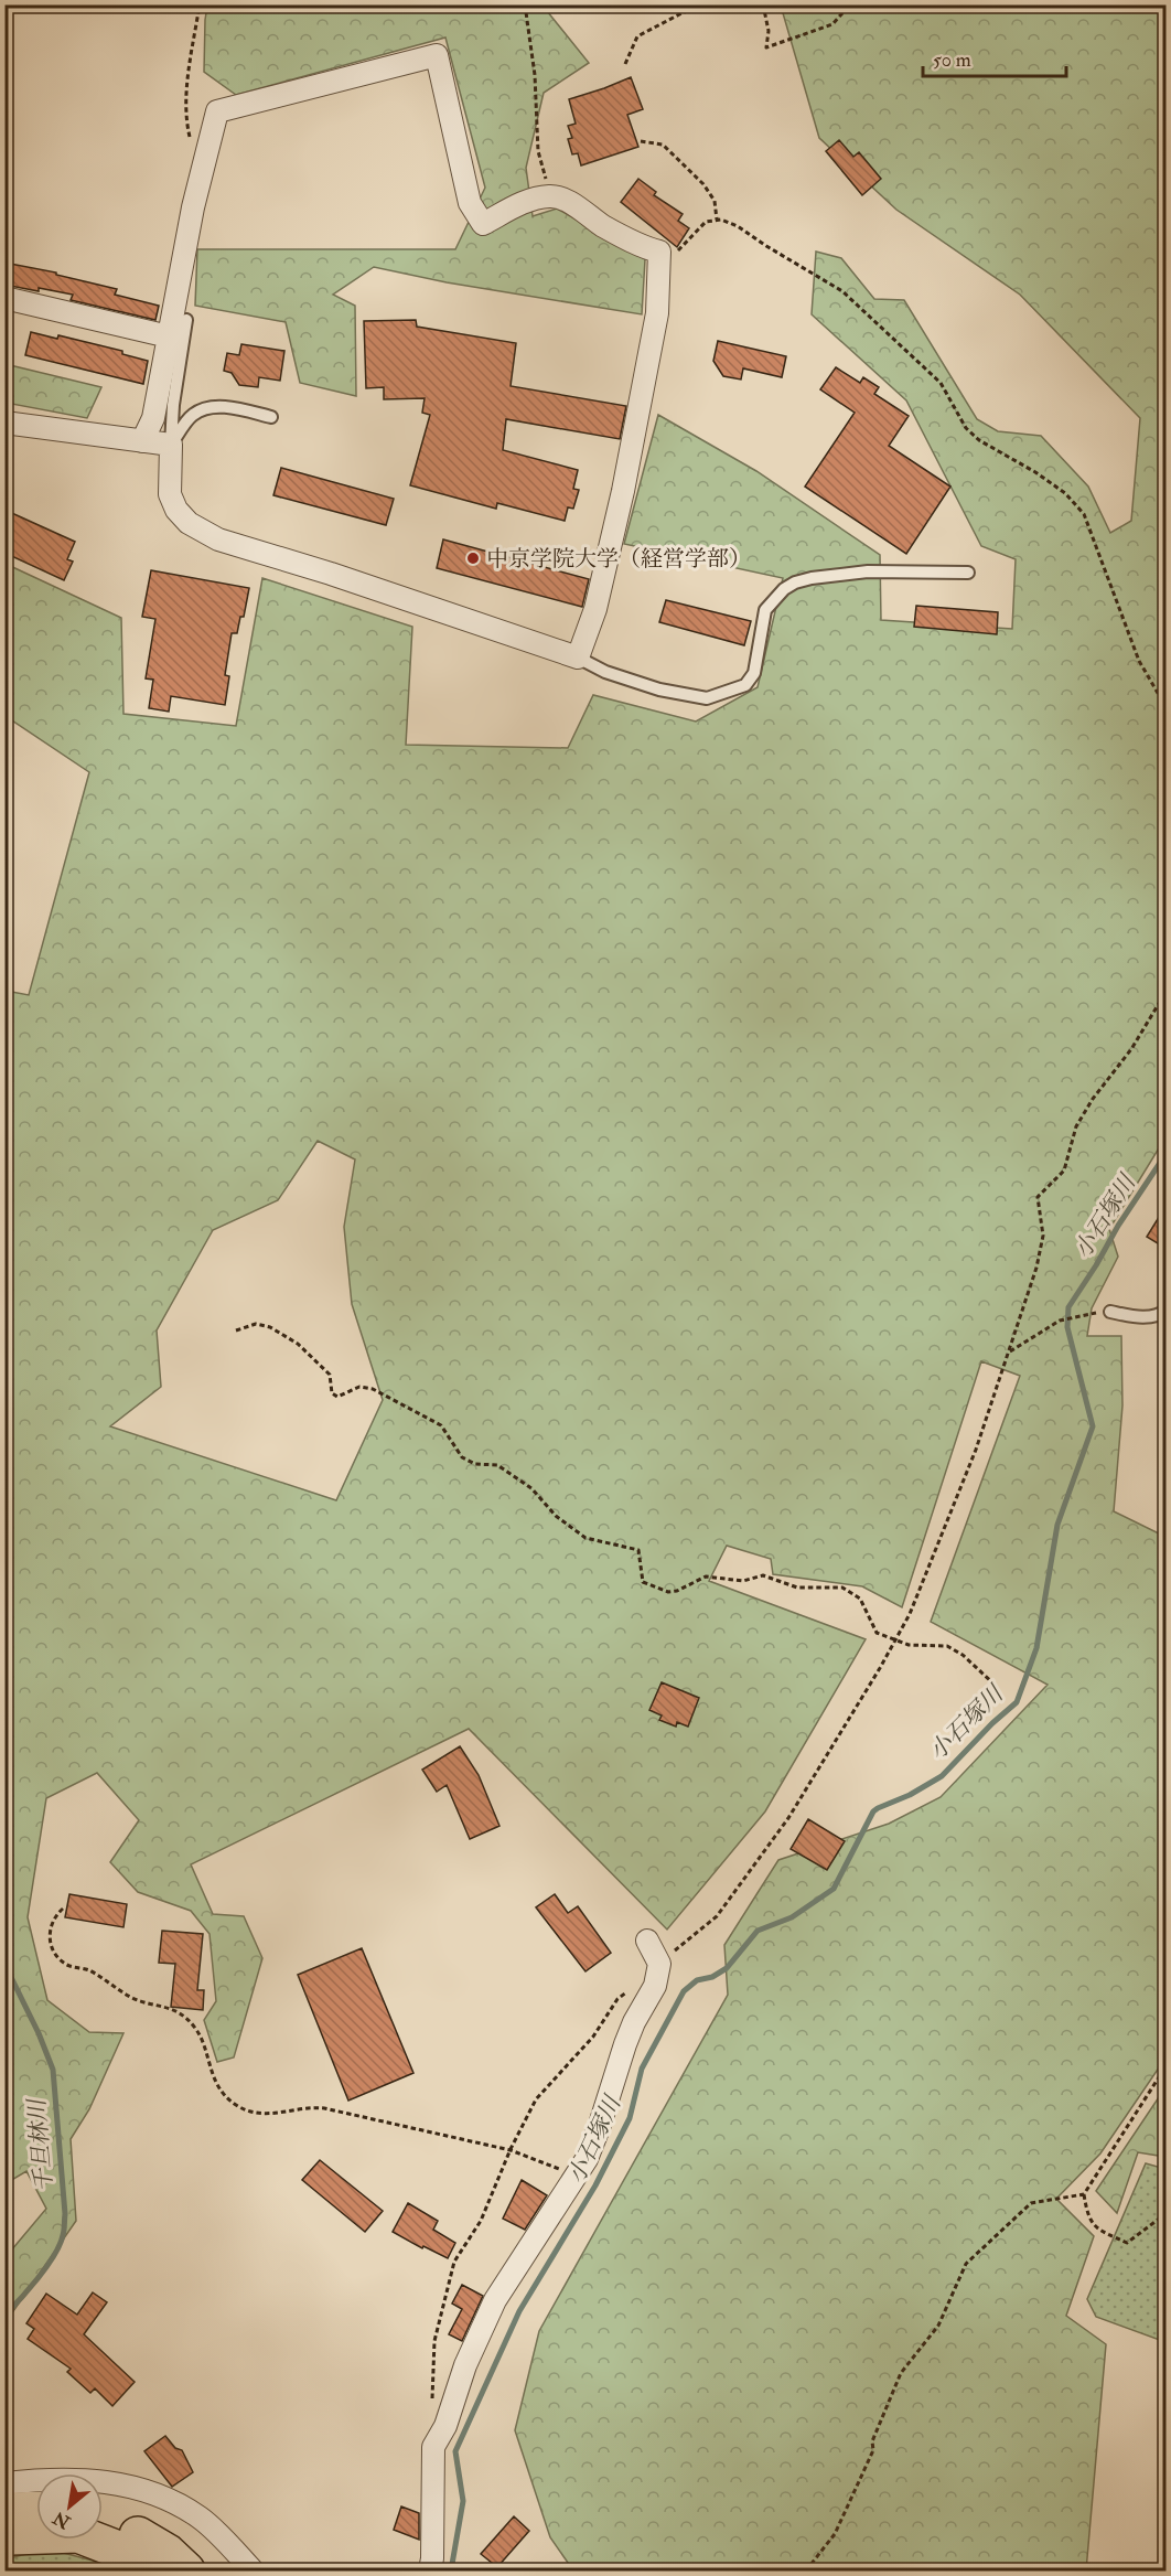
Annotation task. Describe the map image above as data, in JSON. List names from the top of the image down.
{
  "water": ["小石塚川", "千旦林川"],
  "places": ["中京学院大学（経営学部）"],
  "scale_bar": "50 m",
  "north": "bottom left"
}
